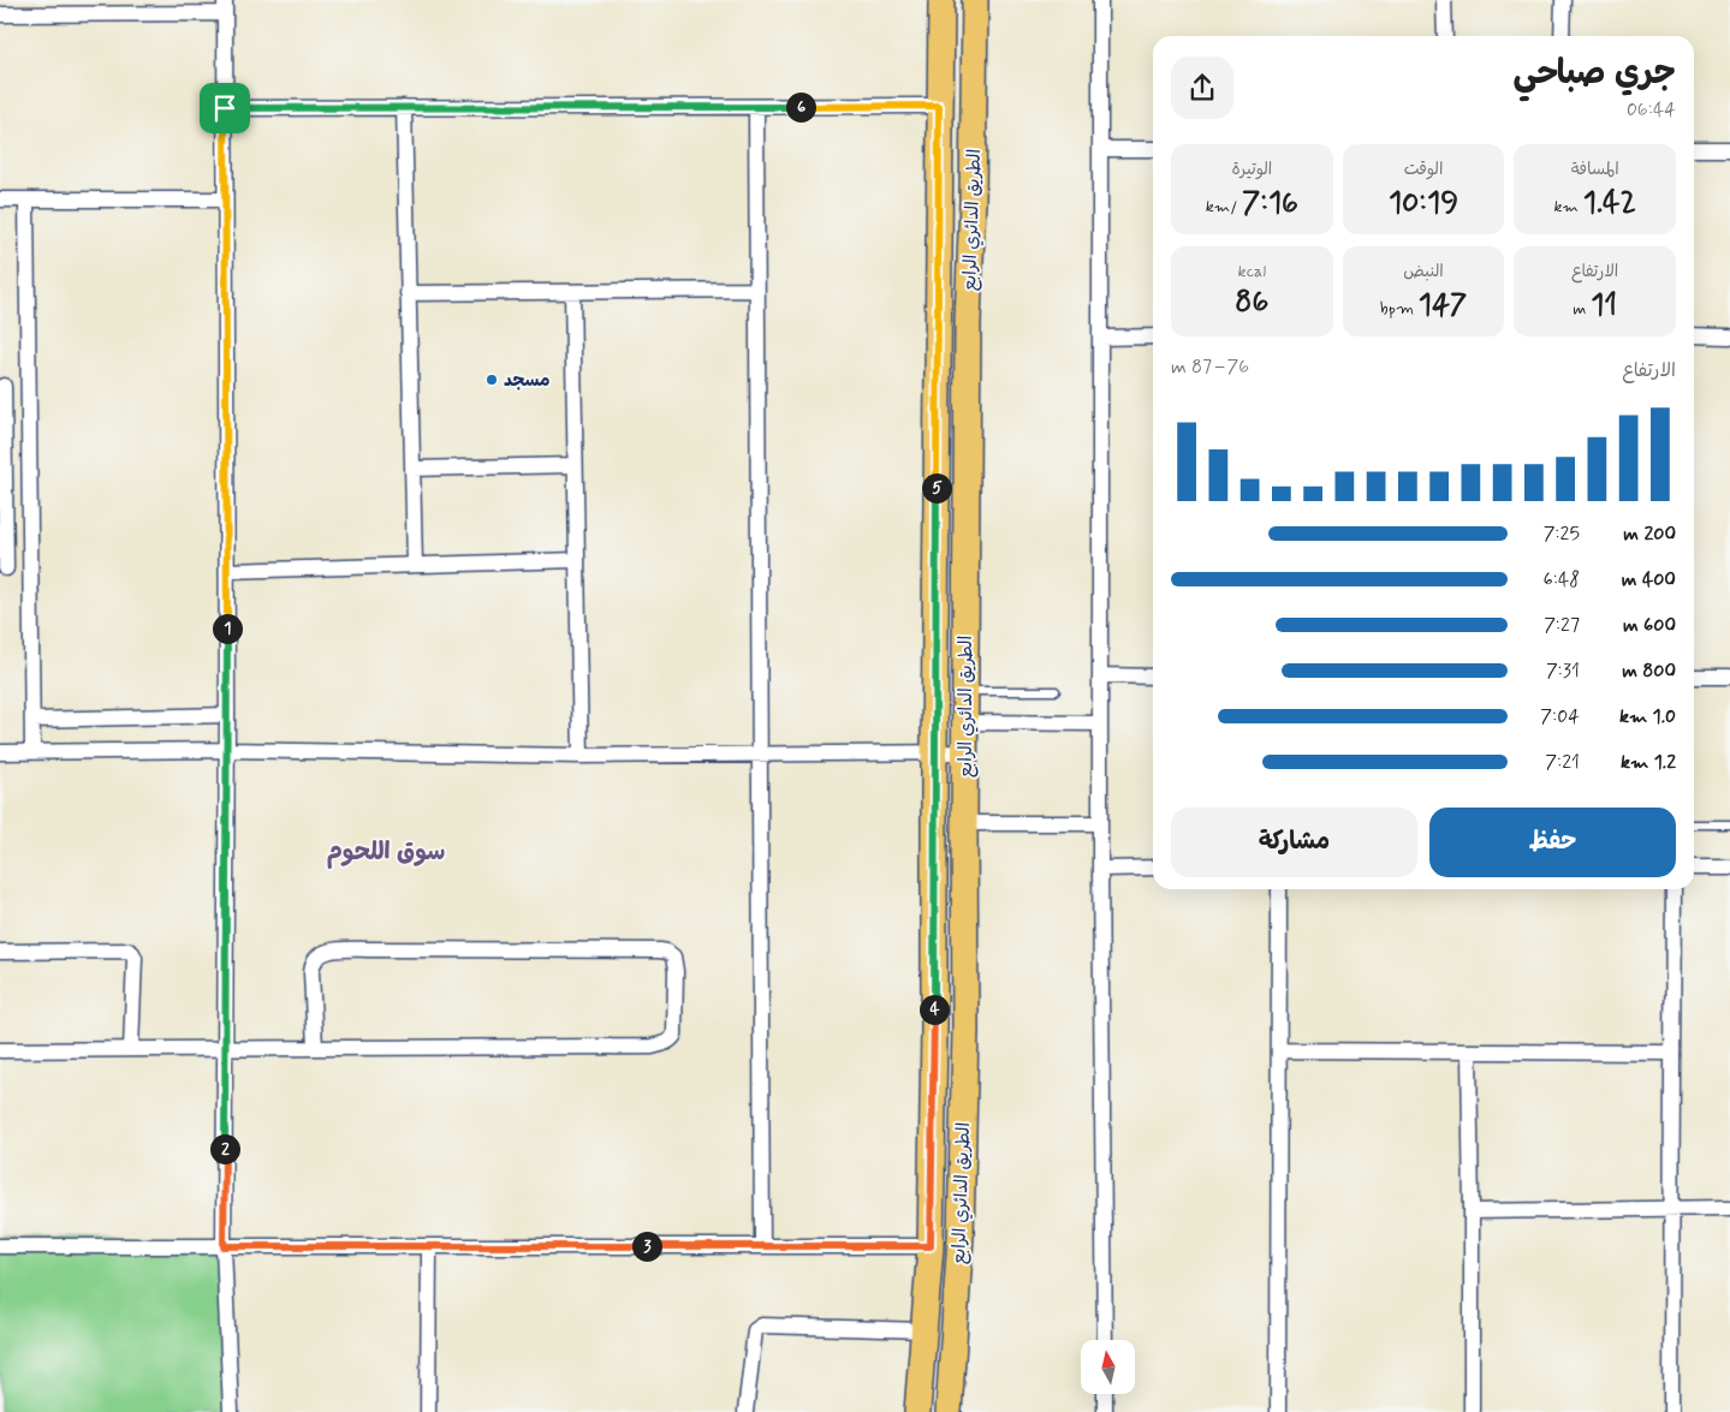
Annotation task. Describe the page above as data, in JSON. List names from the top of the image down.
{
  "streets": {
    "main road": ["الطريق الدائري الرابع"]
  },
  "districts": ["سوق اللحوم"],
  "places": ["مسجد"],
  "north": "top",
  "page": {
    "heading": ["جري صباحي", "06:44"],
    "pins": [
      "6",
      "5",
      "1",
      "4",
      "2",
      "3"
    ],
    "stats": [
      ["المسافة", "1.42 km"],
      ["الوقت", "10:19"],
      ["الوتيرة", "7:16 /km"],
      ["الارتفاع", "11 m"],
      ["النبض", "147 bpm"],
      ["kcal", "86"]
    ],
    "chart": ["الارتفاع", "76–87 m"],
    "list": [
      {
        "name": "200 m",
        "note": "7:25"
      },
      {
        "name": "400 m",
        "note": "6:48"
      },
      {
        "name": "600 m",
        "note": "7:27"
      },
      {
        "name": "800 m",
        "note": "7:31"
      },
      {
        "name": "1.0 km",
        "note": "7:04"
      },
      {
        "name": "1.2 km",
        "note": "7:21"
      }
    ],
    "buttons": ["حفظ", "مشاركة"]
  }
}
